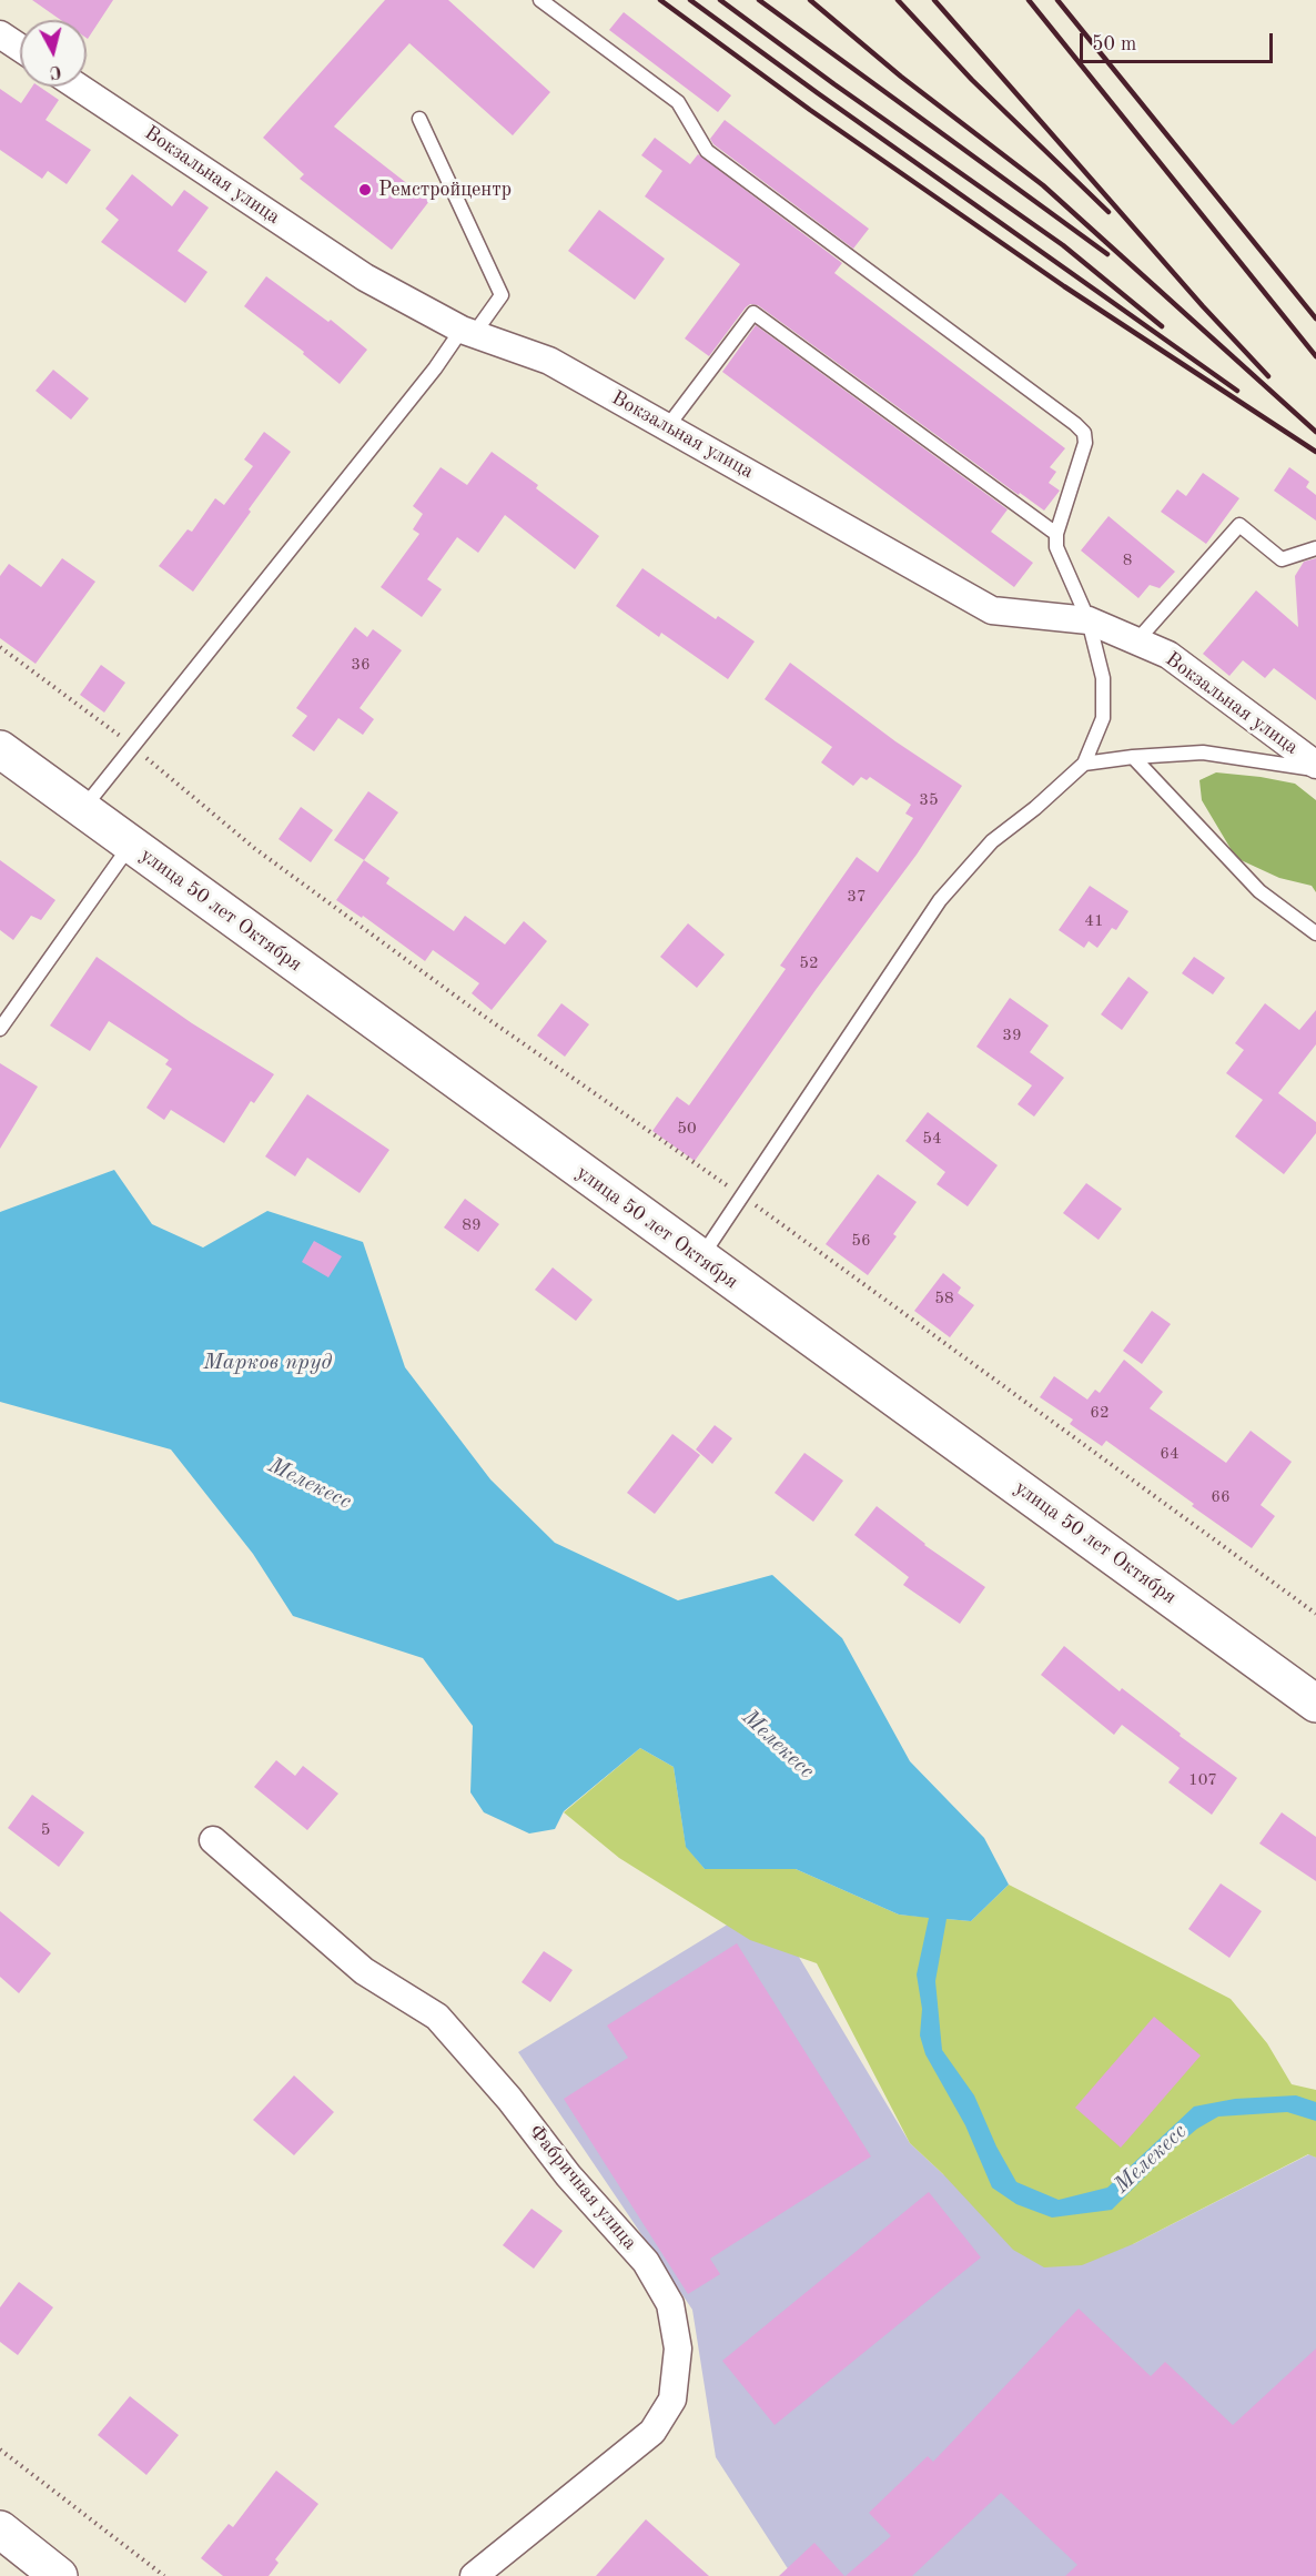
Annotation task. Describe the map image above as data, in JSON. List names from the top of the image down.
{
  "streets": {
    "main road": ["улица 50 лет Октября"],
    "street": ["Вокзальная улица", "Фабричная улица"]
  },
  "water": ["Марков пруд", "Мелекесс"],
  "places": ["Ремстройцентр"],
  "house_numbers": [
    "8",
    "36",
    "35",
    "37",
    "41",
    "52",
    "39",
    "50",
    "54",
    "89",
    "56",
    "58",
    "62",
    "64",
    "66",
    "107",
    "5"
  ],
  "scale_bar": "50 m",
  "north": "bottom"
}
